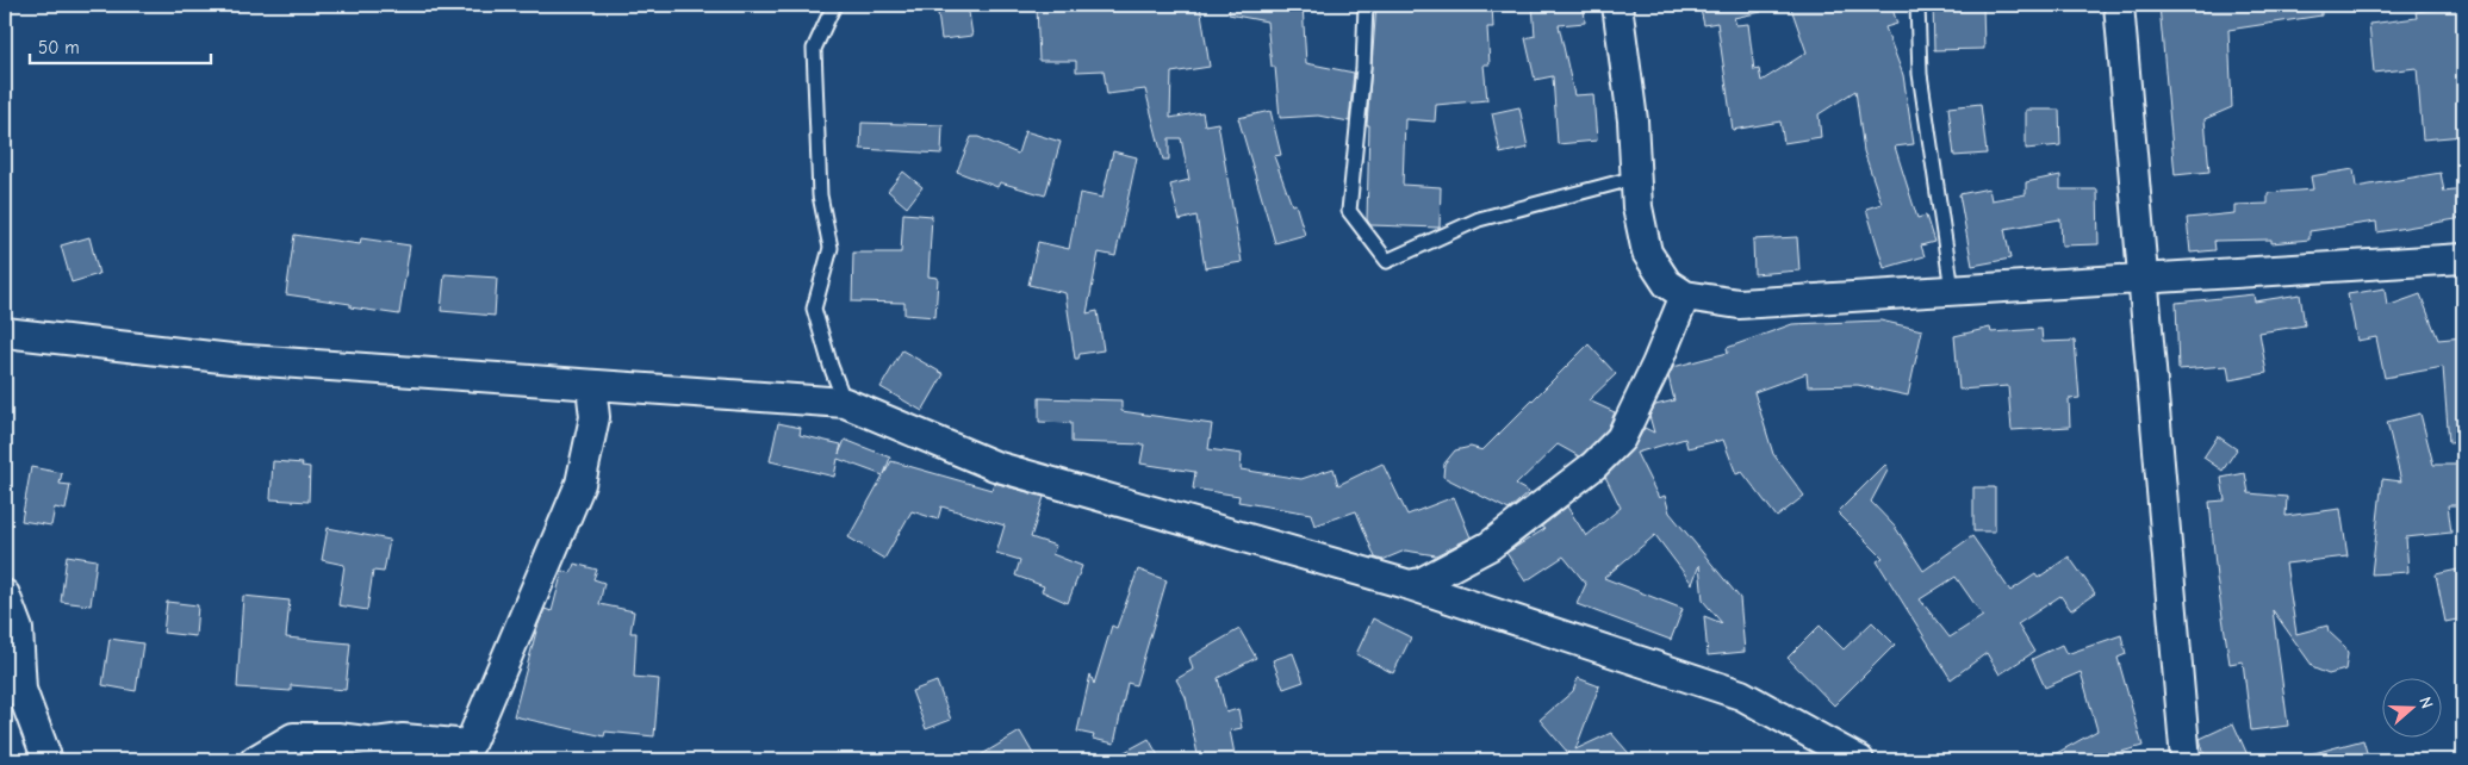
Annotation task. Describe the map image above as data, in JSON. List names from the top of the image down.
{
  "scale_bar": "50 m",
  "north": "right"
}
